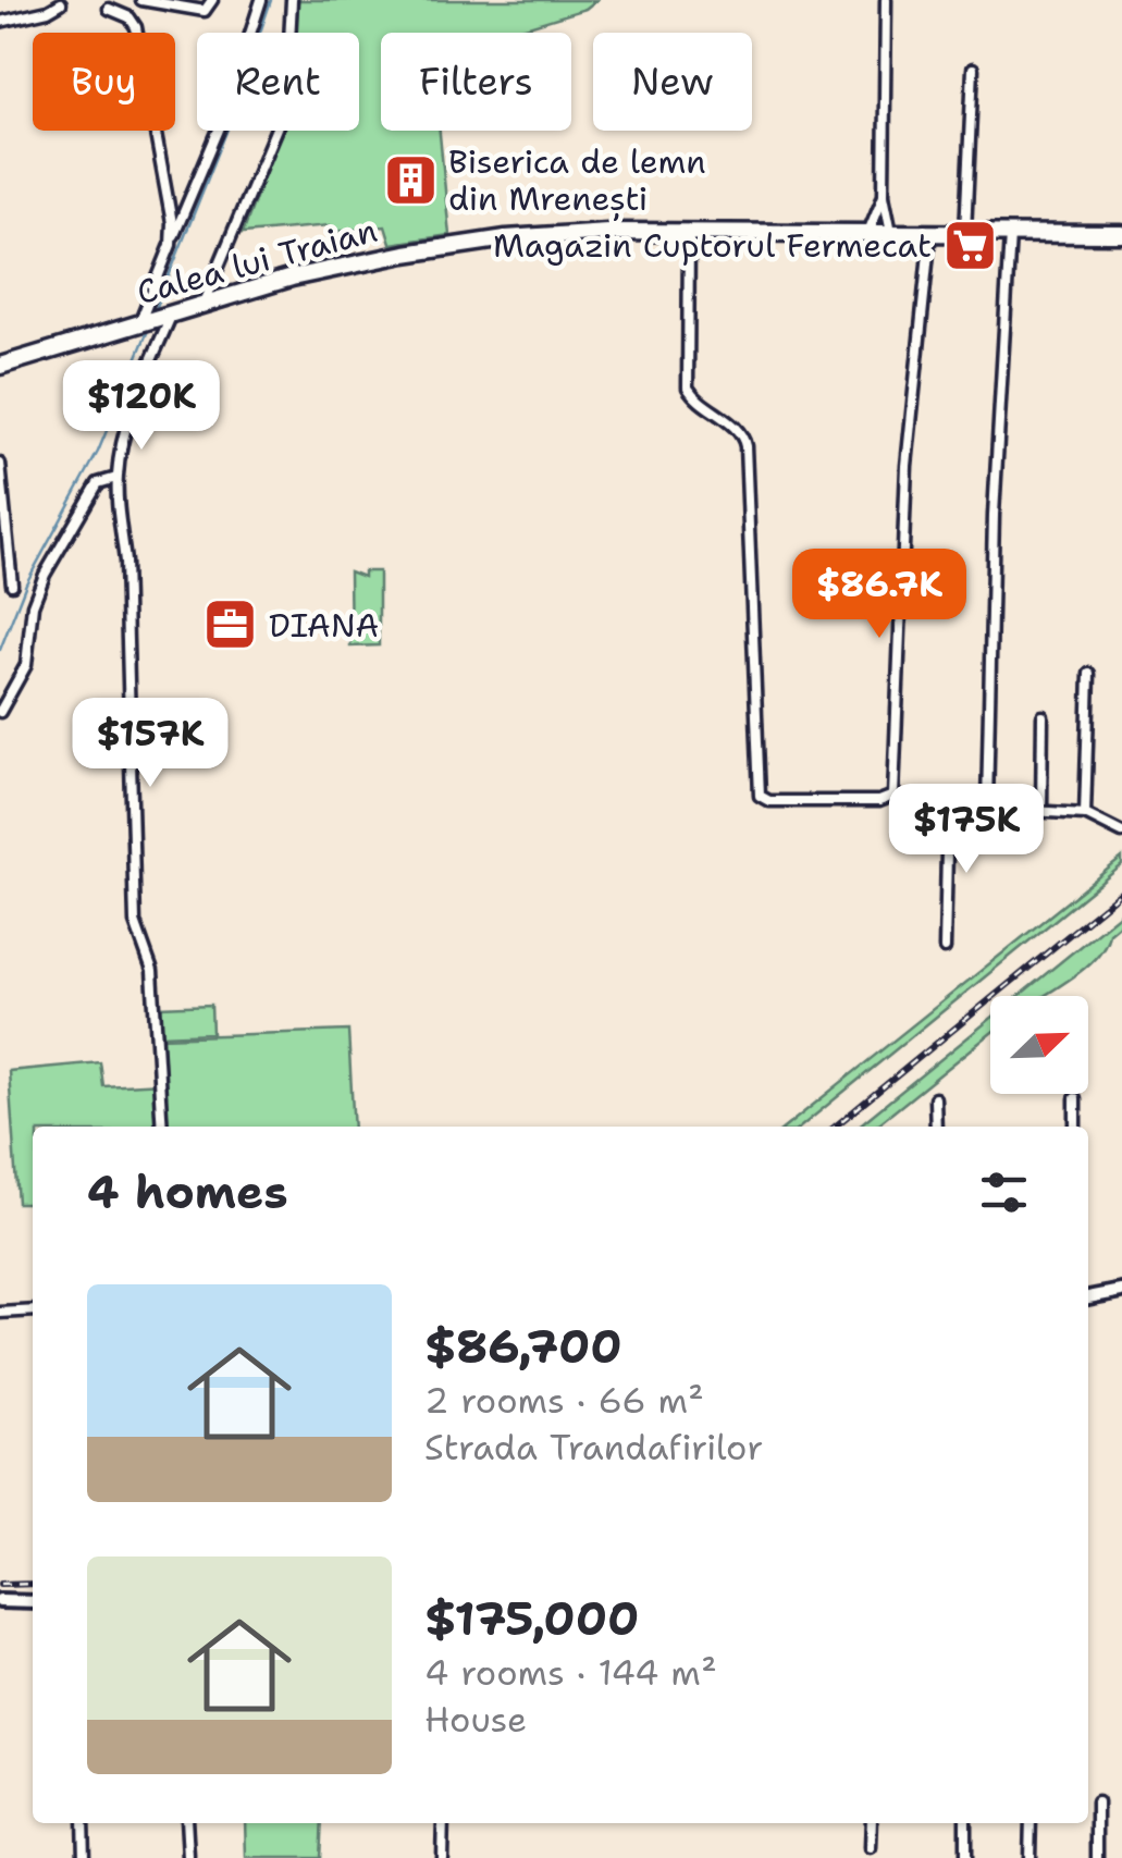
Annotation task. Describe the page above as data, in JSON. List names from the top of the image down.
{
  "streets": {
    "highway": ["Calea lui Traian"]
  },
  "places": {
    "building": ["Biserica de lemn din Mrenești"],
    "supermarket": ["Magazin Cuptorul Fermecat"],
    "office": ["DIANA"]
  },
  "north": "top right",
  "page": {
    "chip": [
      "Buy",
      "Rent",
      "Filters",
      "New"
    ],
    "price": [
      "$120K",
      "$86.7K",
      "$157K",
      "$175K"
    ],
    "heading": "4 homes",
    "list": [
      {
        "name": "$86,700",
        "note": "2 rooms · 66 m² · Strada Trandafirilor"
      },
      {
        "name": "$175,000",
        "note": "4 rooms · 144 m² · House"
      }
    ]
  }
}
